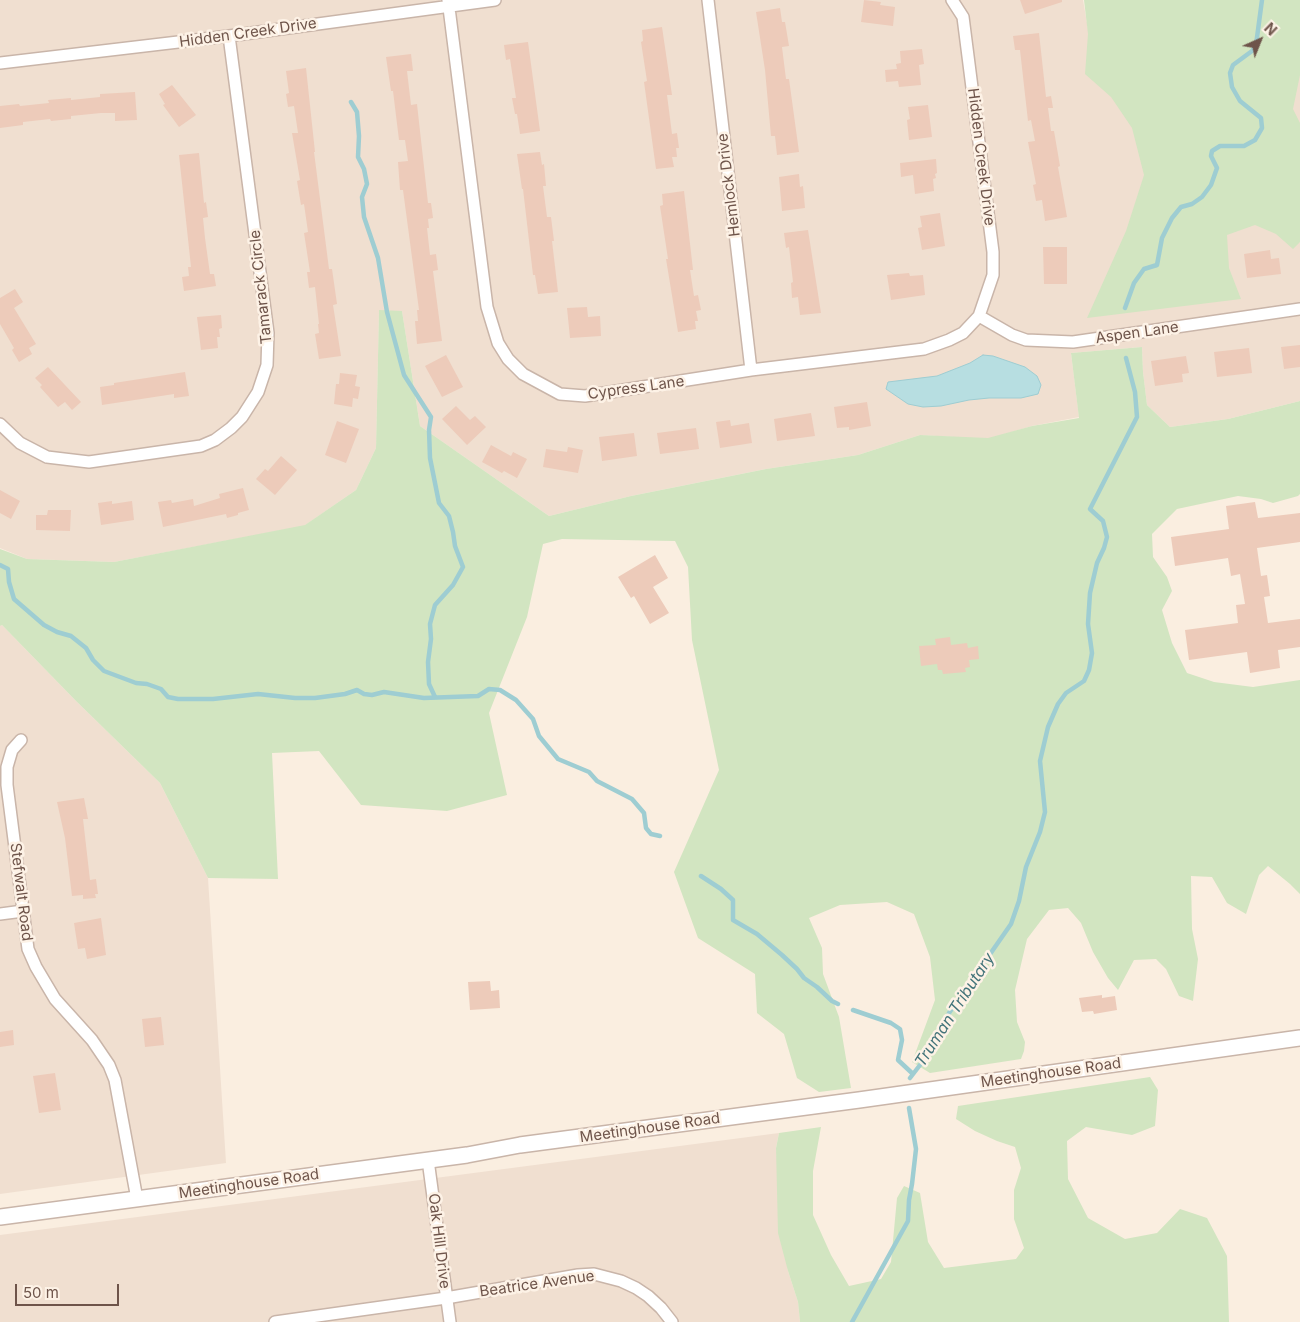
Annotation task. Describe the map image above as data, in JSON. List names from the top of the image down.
{
  "streets": {
    "street": [
      "Hidden Creek Drive",
      "Hemlock Drive",
      "Tamarack Circle",
      "Aspen Lane",
      "Cypress Lane",
      "Stefwalt Road",
      "Meetinghouse Road",
      "Oak Hill Drive",
      "Beatrice Avenue"
    ]
  },
  "crossings": [
    ["Hidden Creek Drive", "Tamarack Circle"],
    ["Hidden Creek Drive", "Aspen Lane"],
    ["Hidden Creek Drive", "Cypress Lane"],
    ["Hemlock Drive", "Cypress Lane"],
    ["Aspen Lane", "Cypress Lane"],
    ["Stefwalt Road", "Meetinghouse Road"],
    ["Meetinghouse Road", "Oak Hill Drive"],
    ["Oak Hill Drive", "Beatrice Avenue"]
  ],
  "water": ["Truman Tributary"],
  "scale_bar": "50 m",
  "north": "top right"
}
